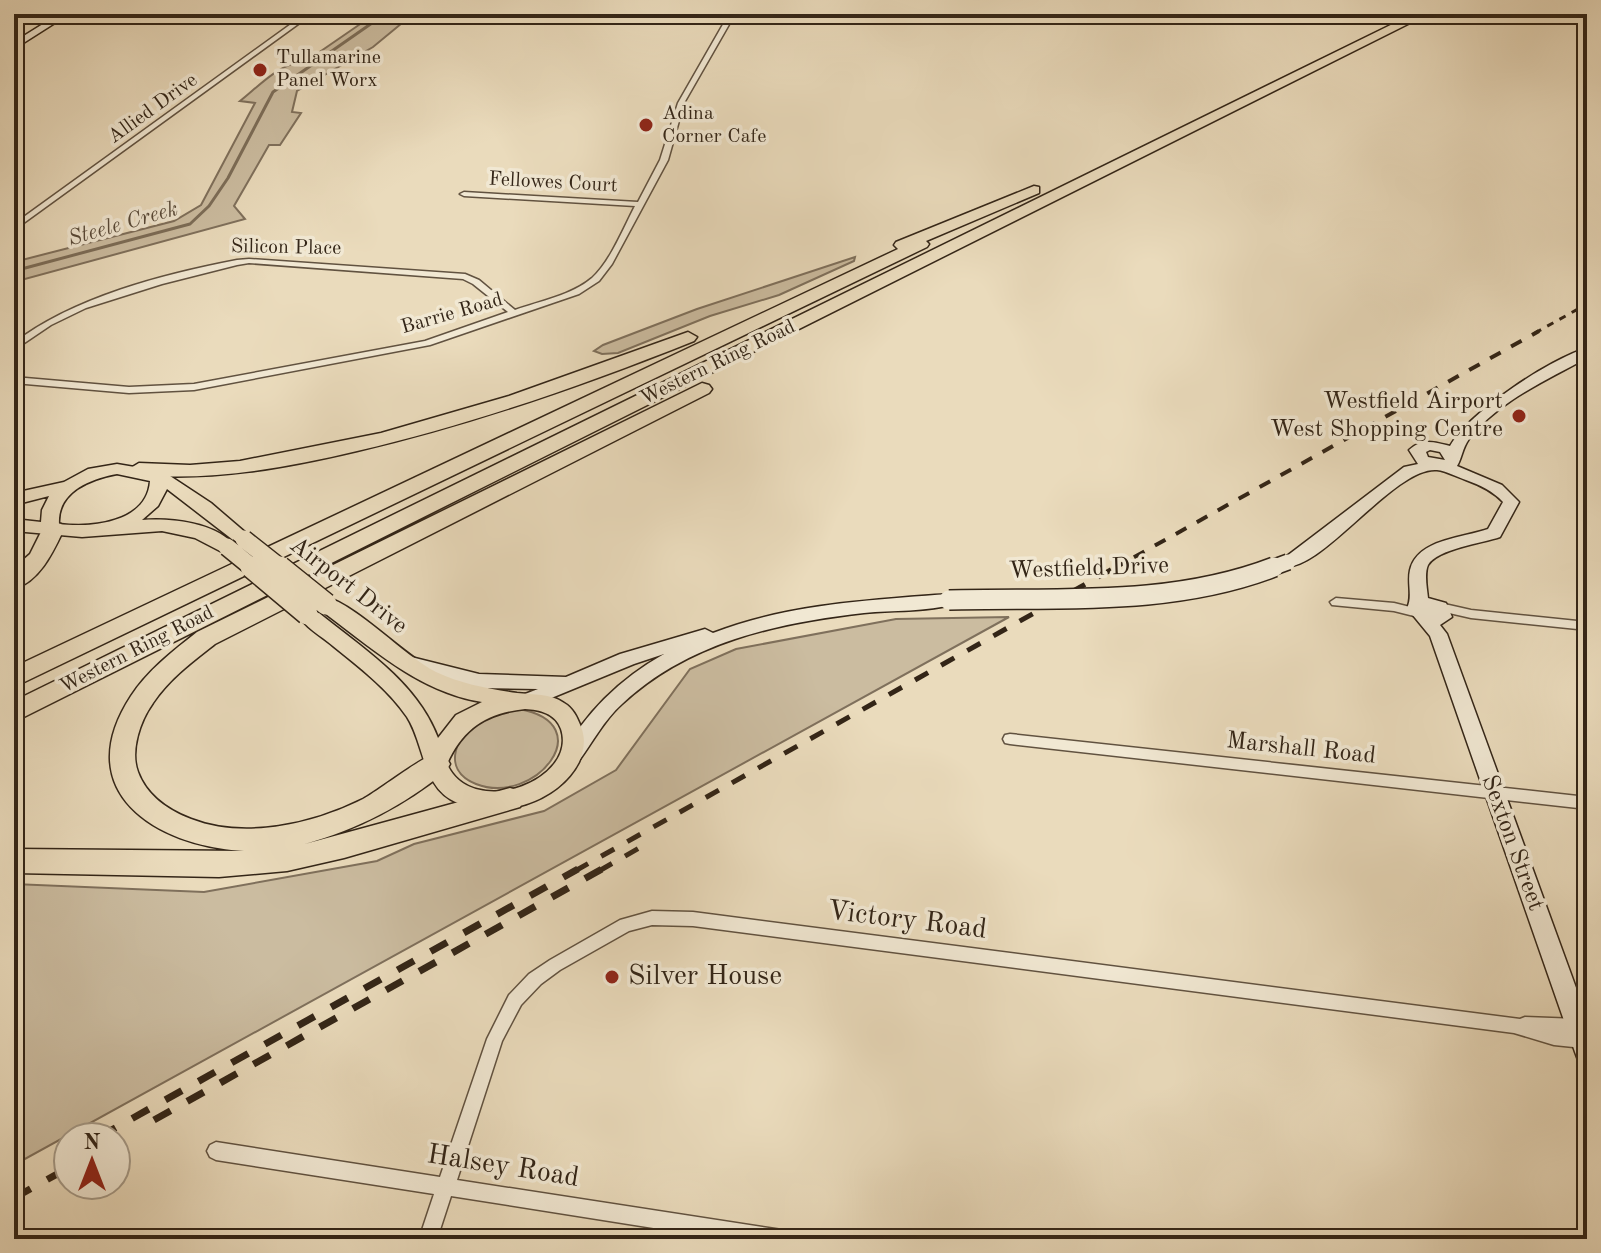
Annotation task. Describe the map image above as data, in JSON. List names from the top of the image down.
{
  "streets": {
    "highway": ["Western Ring Road"],
    "main road": ["Westfield Drive", "Airport Drive", "Sexton Street"],
    "street": [
      "Allied Drive",
      "Fellowes Court",
      "Silicon Place",
      "Barrie Road",
      "Marshall Road",
      "Victory Road",
      "Halsey Road"
    ]
  },
  "crossings": [
    ["Fellowes Court", "Barrie Road"],
    ["Silicon Place", "Barrie Road"],
    ["Westfield Drive", "Airport Drive"],
    ["Westfield Drive", "Sexton Street"],
    ["Marshall Road", "Sexton Street"],
    ["Sexton Street", "Victory Road"],
    ["Victory Road", "Halsey Road"]
  ],
  "water": ["Steele Creek"],
  "places": [
    "Tullamarine Panel Worx",
    "Adina Corner Cafe",
    "Westfield Airport West Shopping Centre",
    "Silver House"
  ],
  "north": "top"
}
